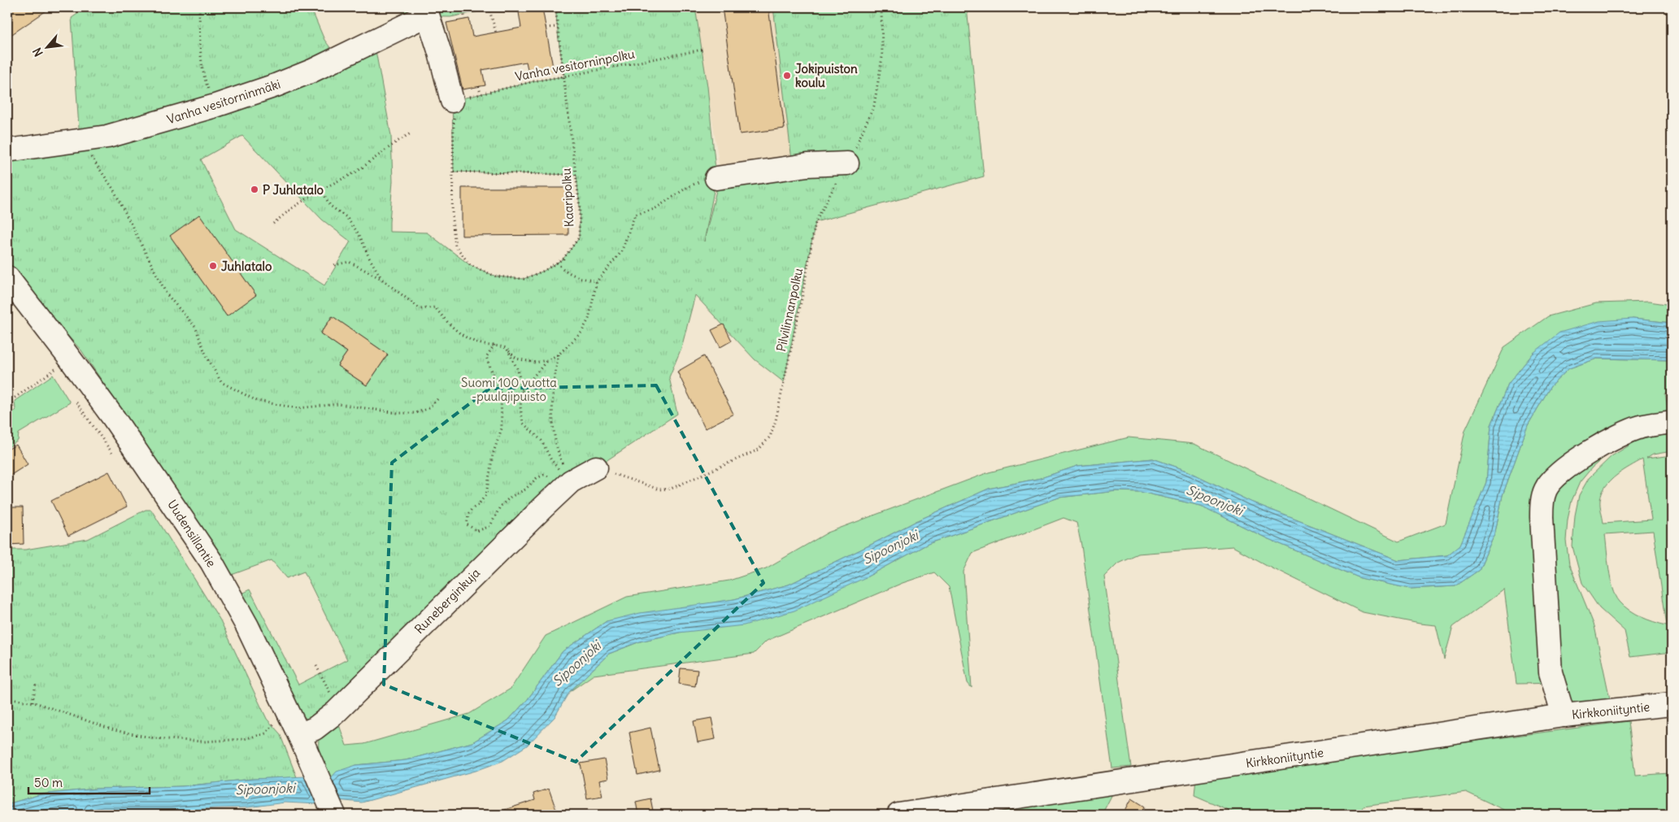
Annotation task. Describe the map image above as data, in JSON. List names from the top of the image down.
{
  "streets": {
    "street": [
      "Vanha vesitorninmäki",
      "Uudensillantie",
      "Runeberginkuja",
      "Kirkkoniityntie"
    ],
    "path": ["Vanha vesitorninpolku", "Kaaripolku", "Pilvilinnanpolku"]
  },
  "crossings": [
    ["Vanha vesitorninpolku", "Kaaripolku"],
    ["Pilvilinnanpolku", "Runeberginkuja"],
    ["Uudensillantie", "Runeberginkuja"]
  ],
  "water": ["Sipoonjoki"],
  "parks": ["Suomi 100 vuotta -puulajipuisto"],
  "places": ["Jokipuiston koulu", "P Juhlatalo", "Juhlatalo"],
  "scale_bar": "50 m",
  "north": "bottom left"
}
